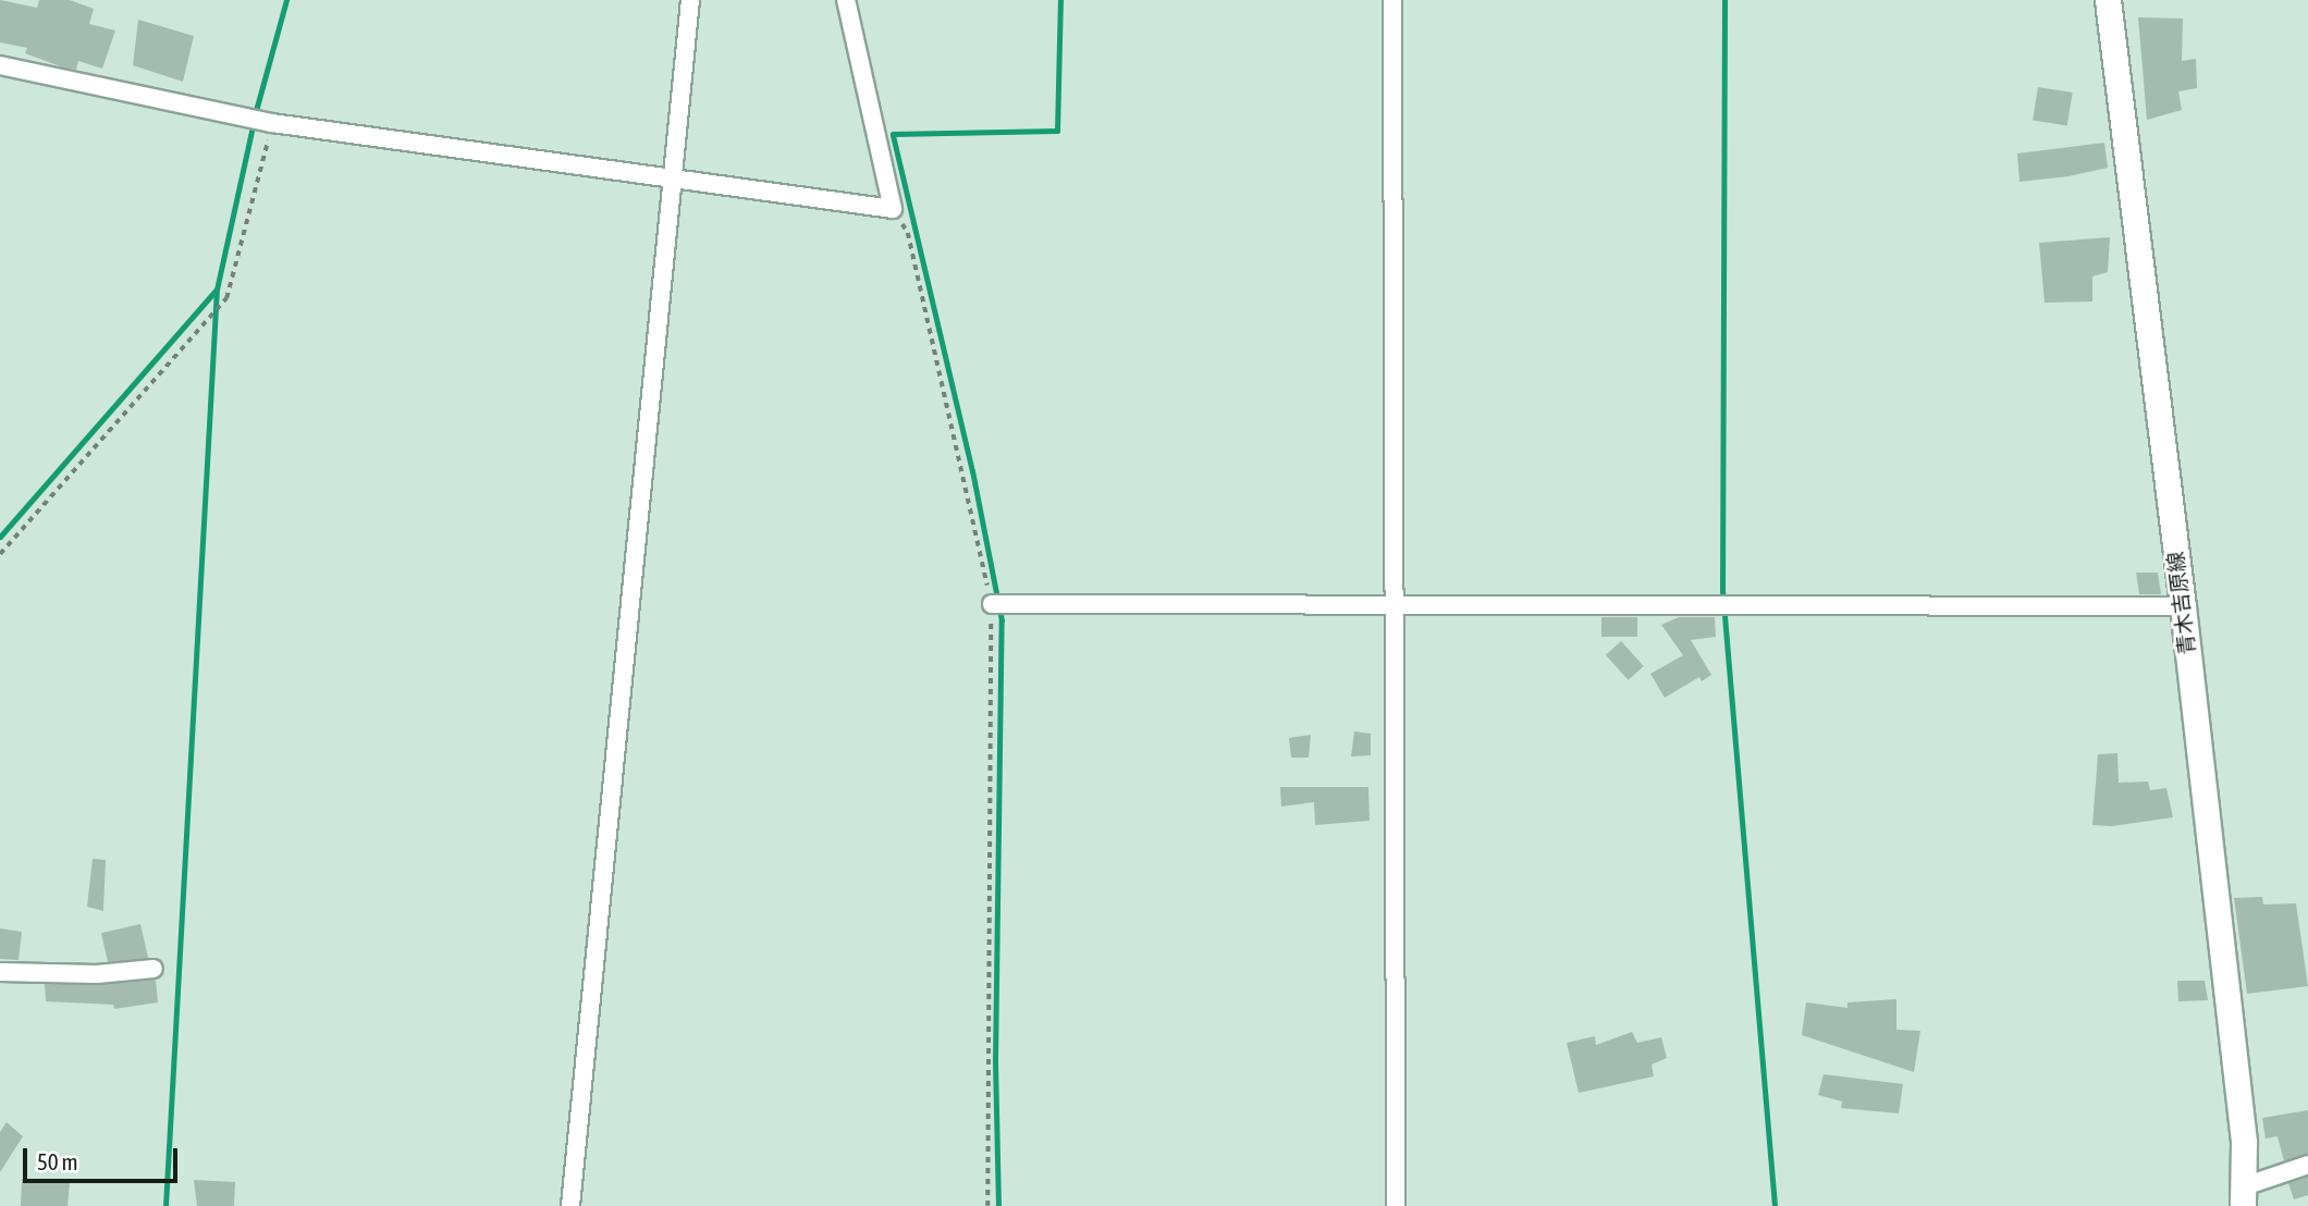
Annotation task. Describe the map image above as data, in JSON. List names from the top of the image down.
{
  "streets": {
    "main road": ["青木吉原線"]
  },
  "scale_bar": "50 m"
}
